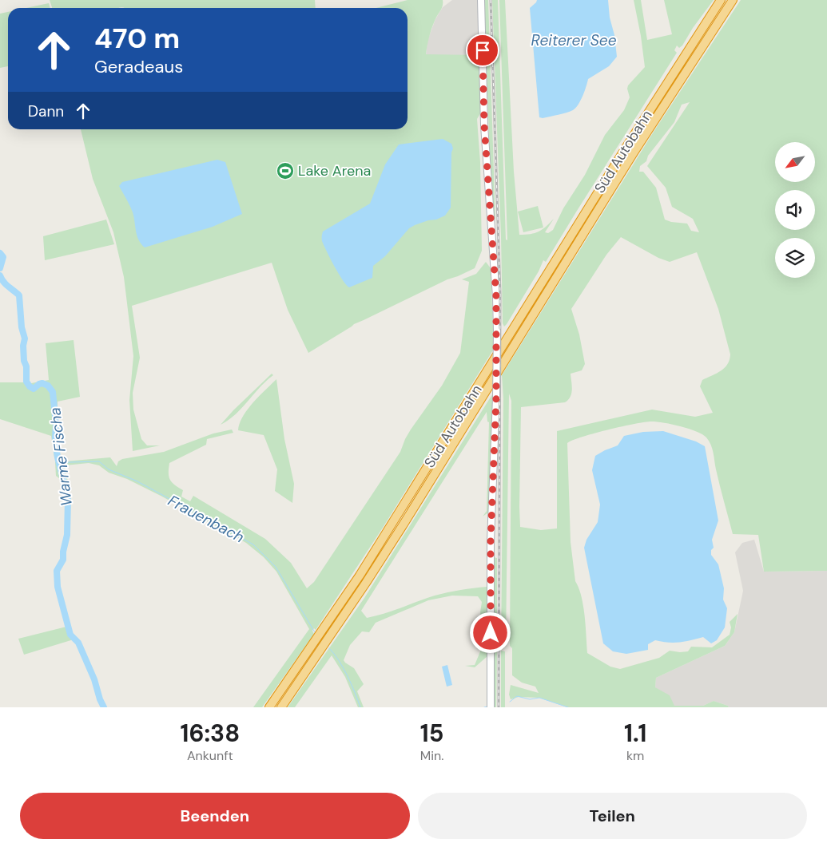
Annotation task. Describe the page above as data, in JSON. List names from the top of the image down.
{
  "streets": {
    "highway": ["Süd Autobahn"]
  },
  "water": ["Reiterer See", "Warme Fischa", "Frauenbach"],
  "places": {
    "sports": ["Lake Arena"]
  },
  "north": "bottom left",
  "page": {
    "turn": ["470 m", "Geradeaus"],
    "then": "Dann",
    "eta": [
      "16:38",
      "Ankunft",
      "15",
      "Min.",
      "1.1",
      "km"
    ],
    "buttons": ["Beenden", "Teilen"]
  }
}
